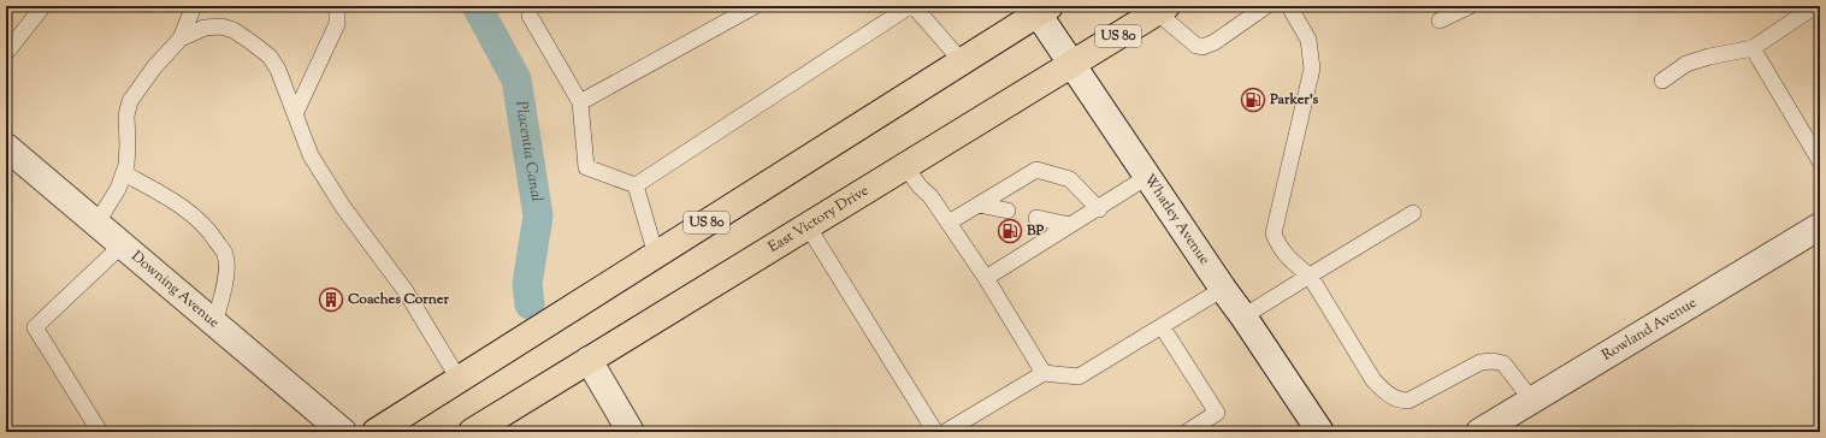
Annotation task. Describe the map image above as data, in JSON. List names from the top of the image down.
{
  "streets": {
    "main road": ["US 80", "East Victory Drive"],
    "street": ["Whatley Avenue", "Downing Avenue", "Rowland Avenue"]
  },
  "crossings": [
    ["US 80", "Whatley Avenue"],
    ["East Victory Drive", "Whatley Avenue"]
  ],
  "water": ["Placentia Canal"],
  "places": {
    "fuel station": ["Parker's", "BP"],
    "building": ["Coaches Corner"]
  }
}
